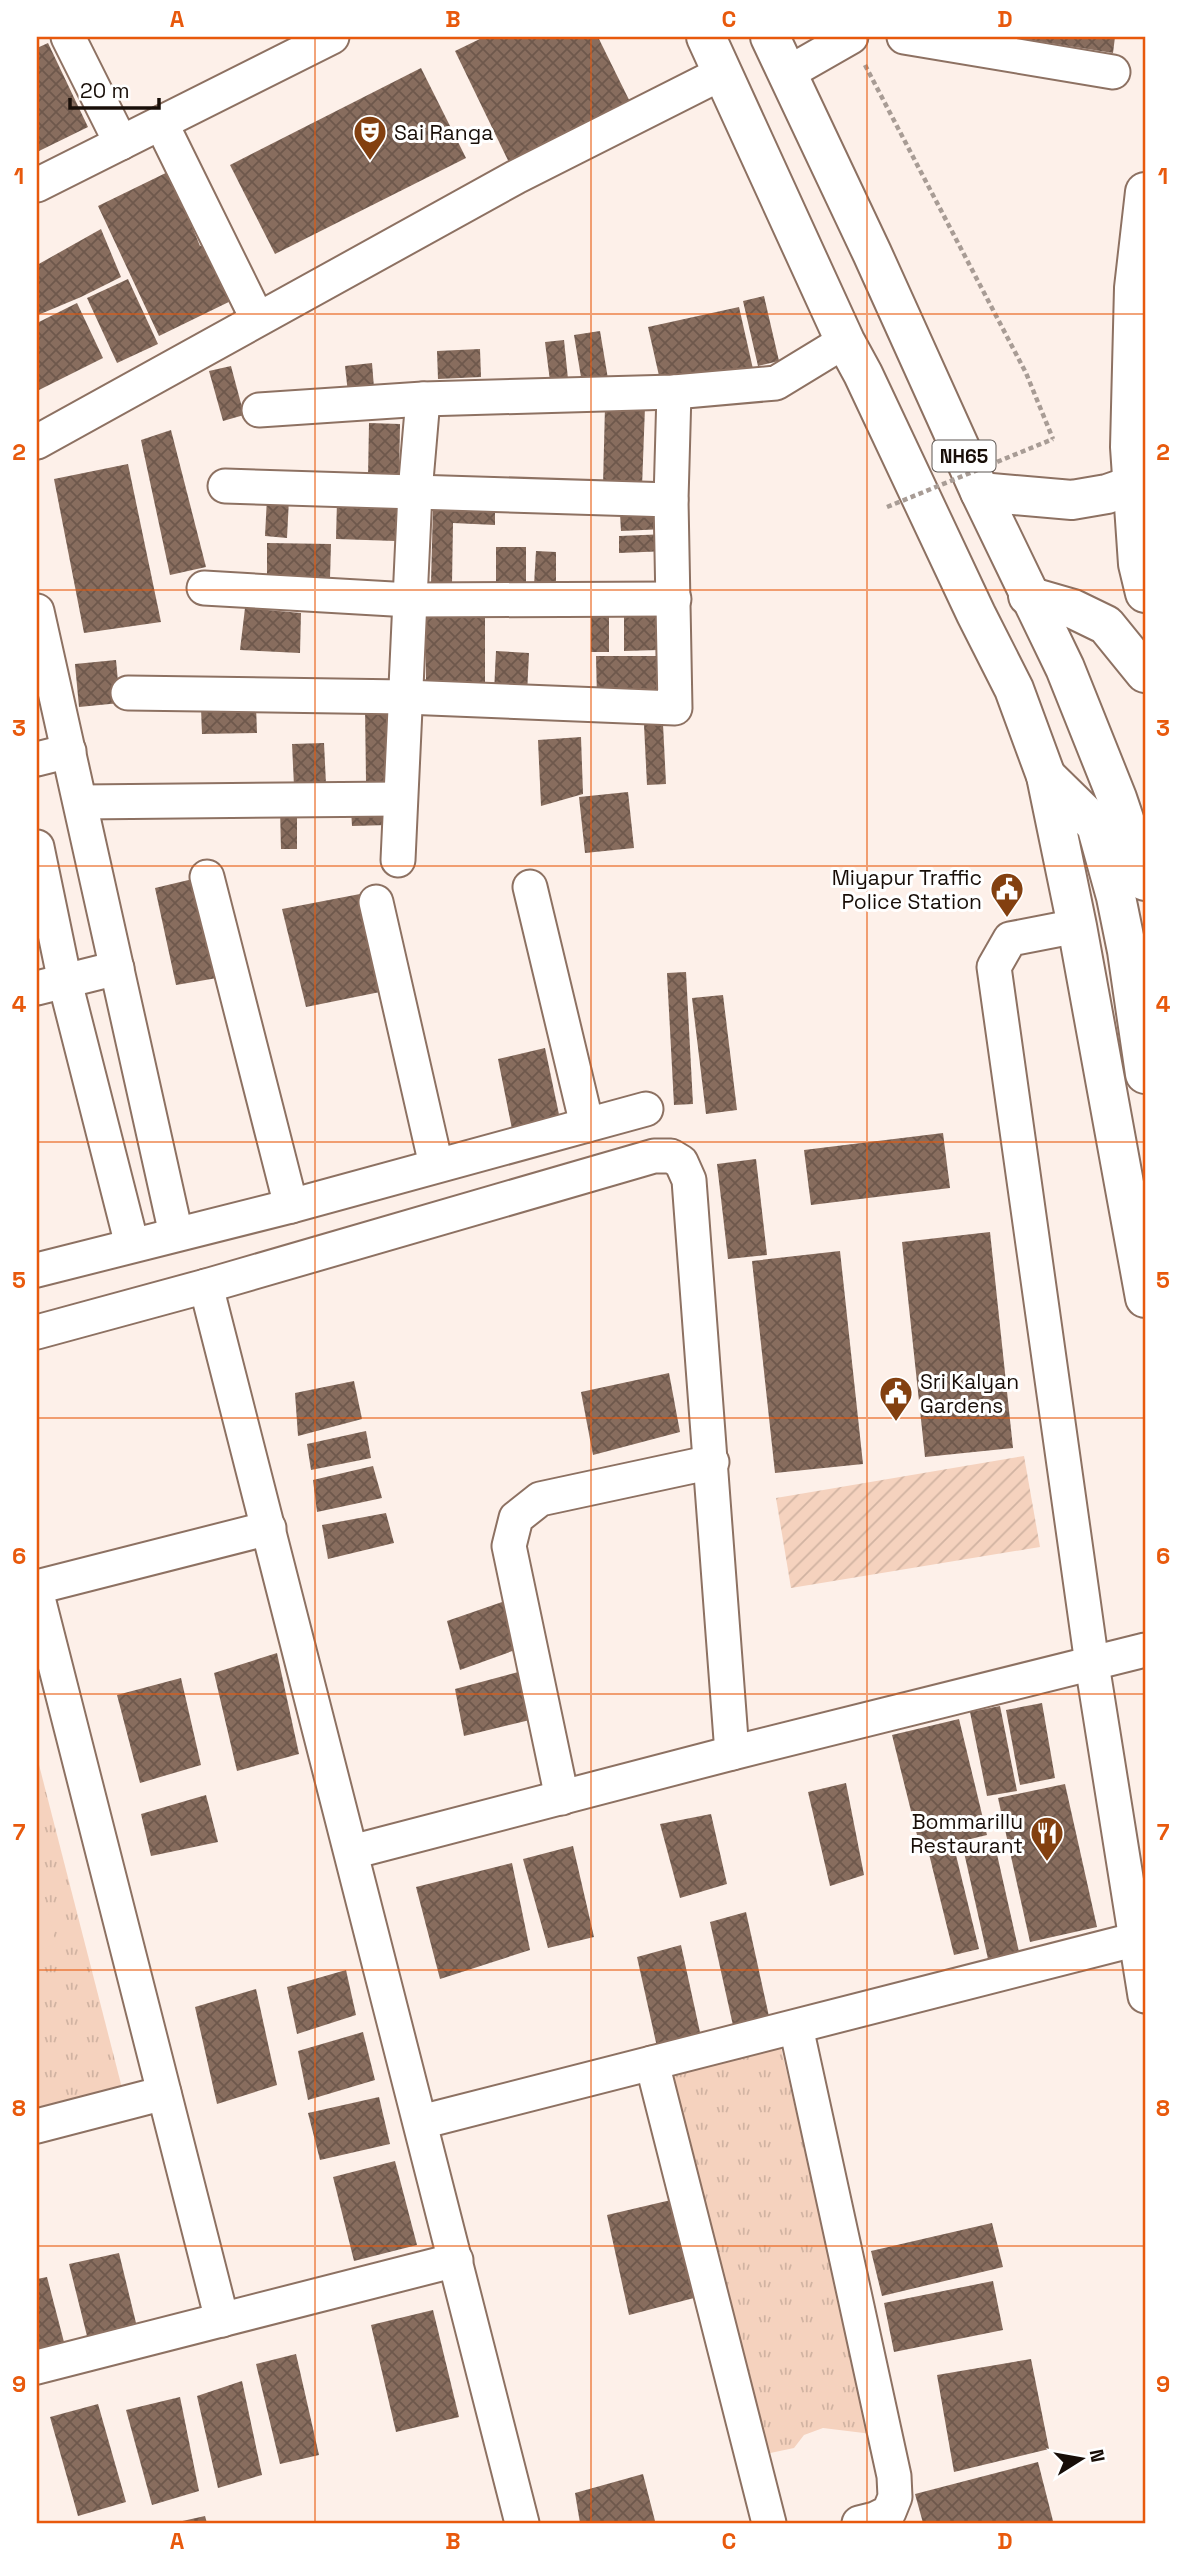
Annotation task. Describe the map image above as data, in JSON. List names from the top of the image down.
{
  "streets": {
    "main road": ["NH65"]
  },
  "places": {
    "theatre": ["Sai Ranga"],
    "public building": ["Miyapur Traffic Police Station", "Sri Kalyan Gardens"],
    "restaurant": ["Bommarillu Restaurant"]
  },
  "scale_bar": "20 m",
  "north": "right",
  "grid": {
    "columns": [
      "A",
      "B",
      "C",
      "D"
    ],
    "rows": [
      "1",
      "2",
      "3",
      "4",
      "5",
      "6",
      "7",
      "8",
      "9"
    ]
  }
}
